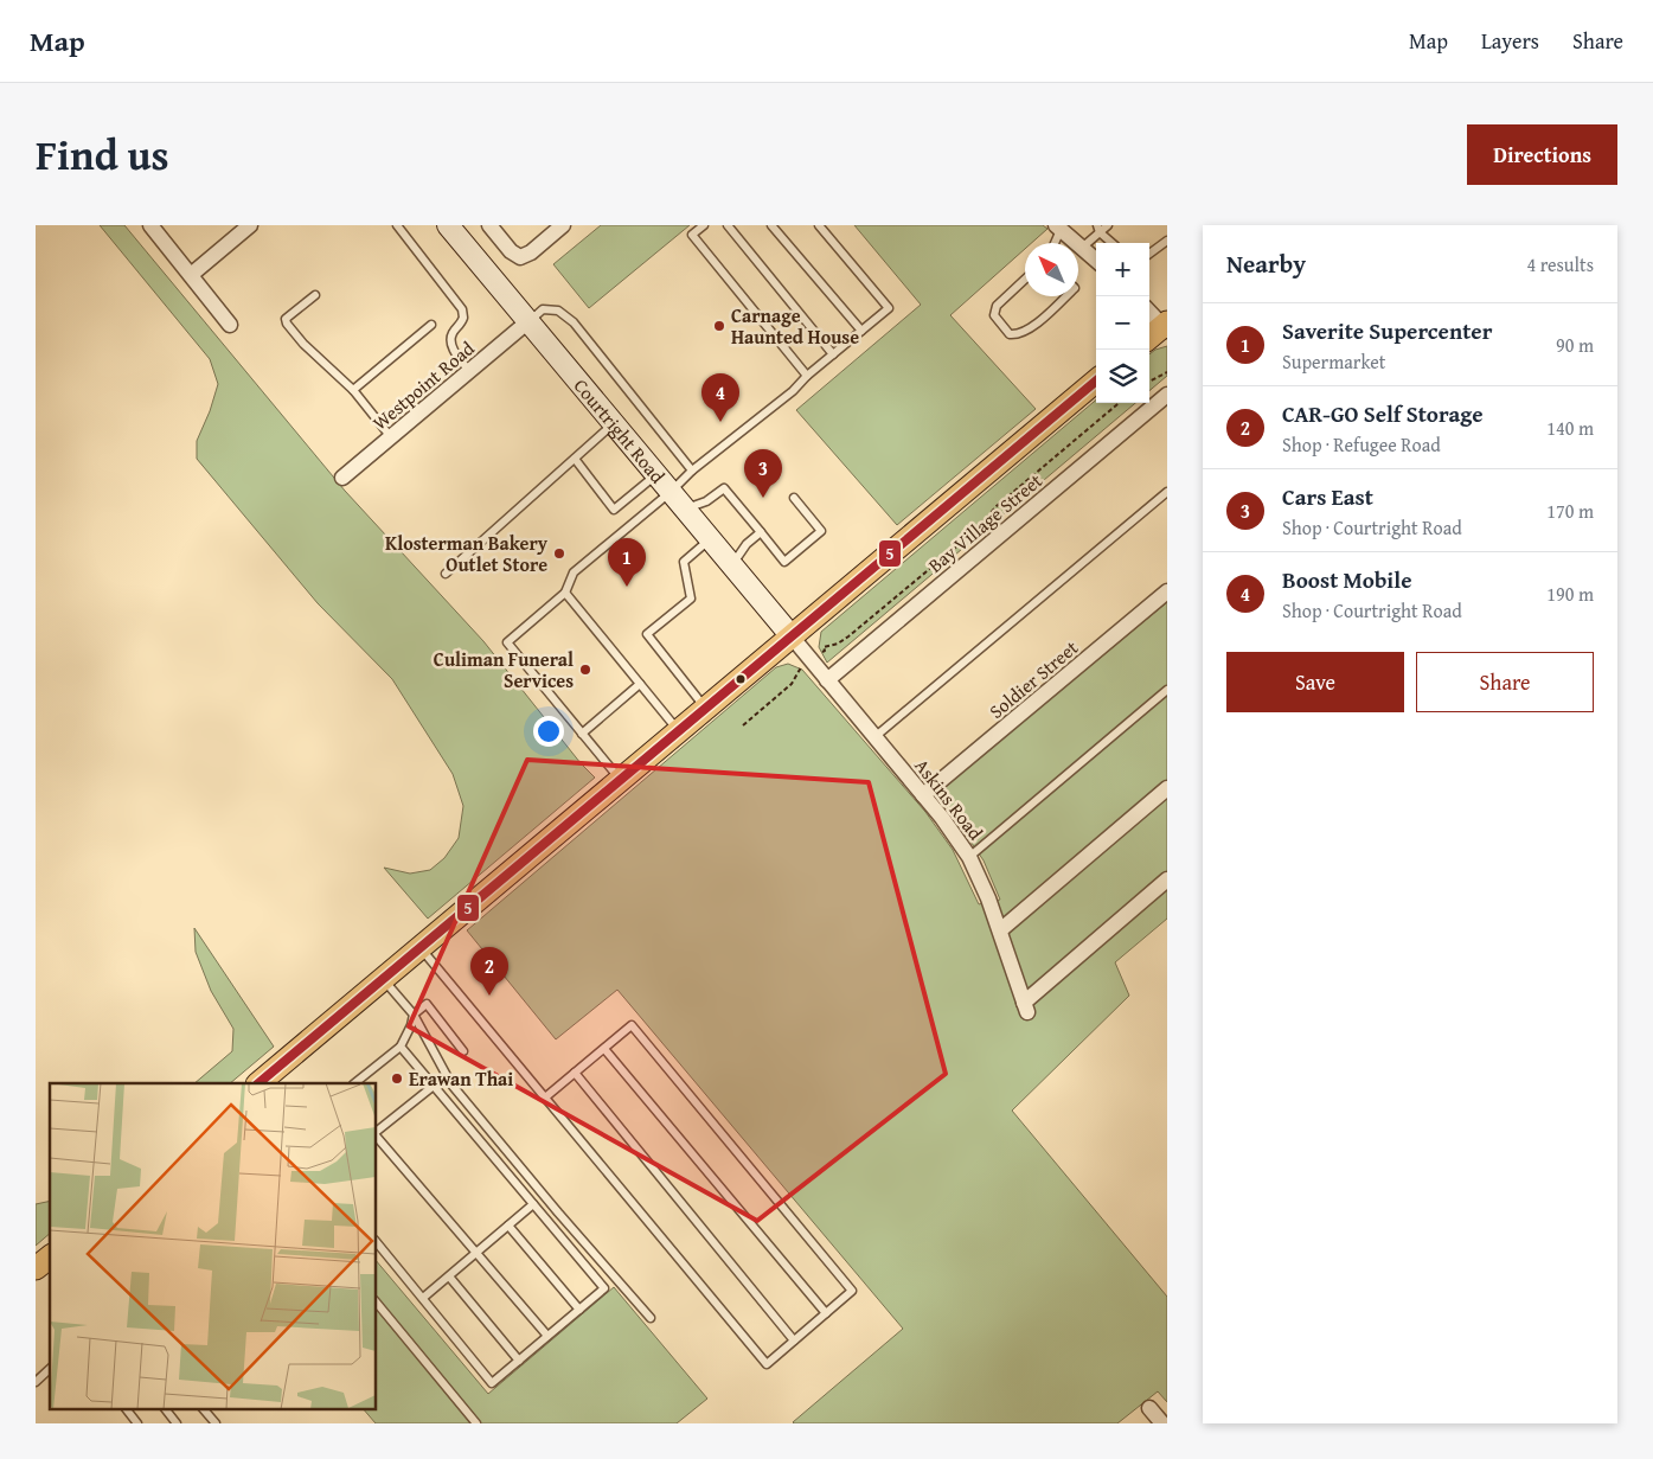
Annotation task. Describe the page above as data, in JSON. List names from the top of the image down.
{
  "streets": {
    "street": [
      "Westpoint Road",
      "Courtright Road",
      "Bay Village Street",
      "Soldier Street",
      "Askins Road"
    ]
  },
  "crossings": [
    ["Westpoint Road", "Courtright Road"],
    ["Courtright Road", "Askins Road"],
    ["Bay Village Street", "Askins Road"],
    ["Soldier Street", "Askins Road"]
  ],
  "places": [
    "Carnage Haunted House",
    "Klosterman Bakery Outlet Store",
    "Culiman Funeral Services",
    "Erawan Thai"
  ],
  "lines": ["transit line 5"],
  "north": "top left",
  "page": {
    "header": "Map",
    "nav": ["Map", "Layers", "Share"],
    "title": "Find us",
    "buttons": [
      "Directions",
      ["Save", "Share"]
    ],
    "heading": ["Nearby", "4 results"],
    "map_buttons": ["+", "−"],
    "list": [
      {
        "mark": "1",
        "name": "Saverite Supercenter",
        "note": "Supermarket",
        "value": "90 m"
      },
      {
        "mark": "2",
        "name": "CAR-GO Self Storage",
        "note": "Shop · Refugee Road",
        "value": "140 m"
      },
      {
        "mark": "3",
        "name": "Cars East",
        "note": "Shop · Courtright Road",
        "value": "170 m"
      },
      {
        "mark": "4",
        "name": "Boost Mobile",
        "note": "Shop · Courtright Road",
        "value": "190 m"
      }
    ],
    "pins": [
      "4",
      "3",
      "1",
      "2"
    ]
  }
}
